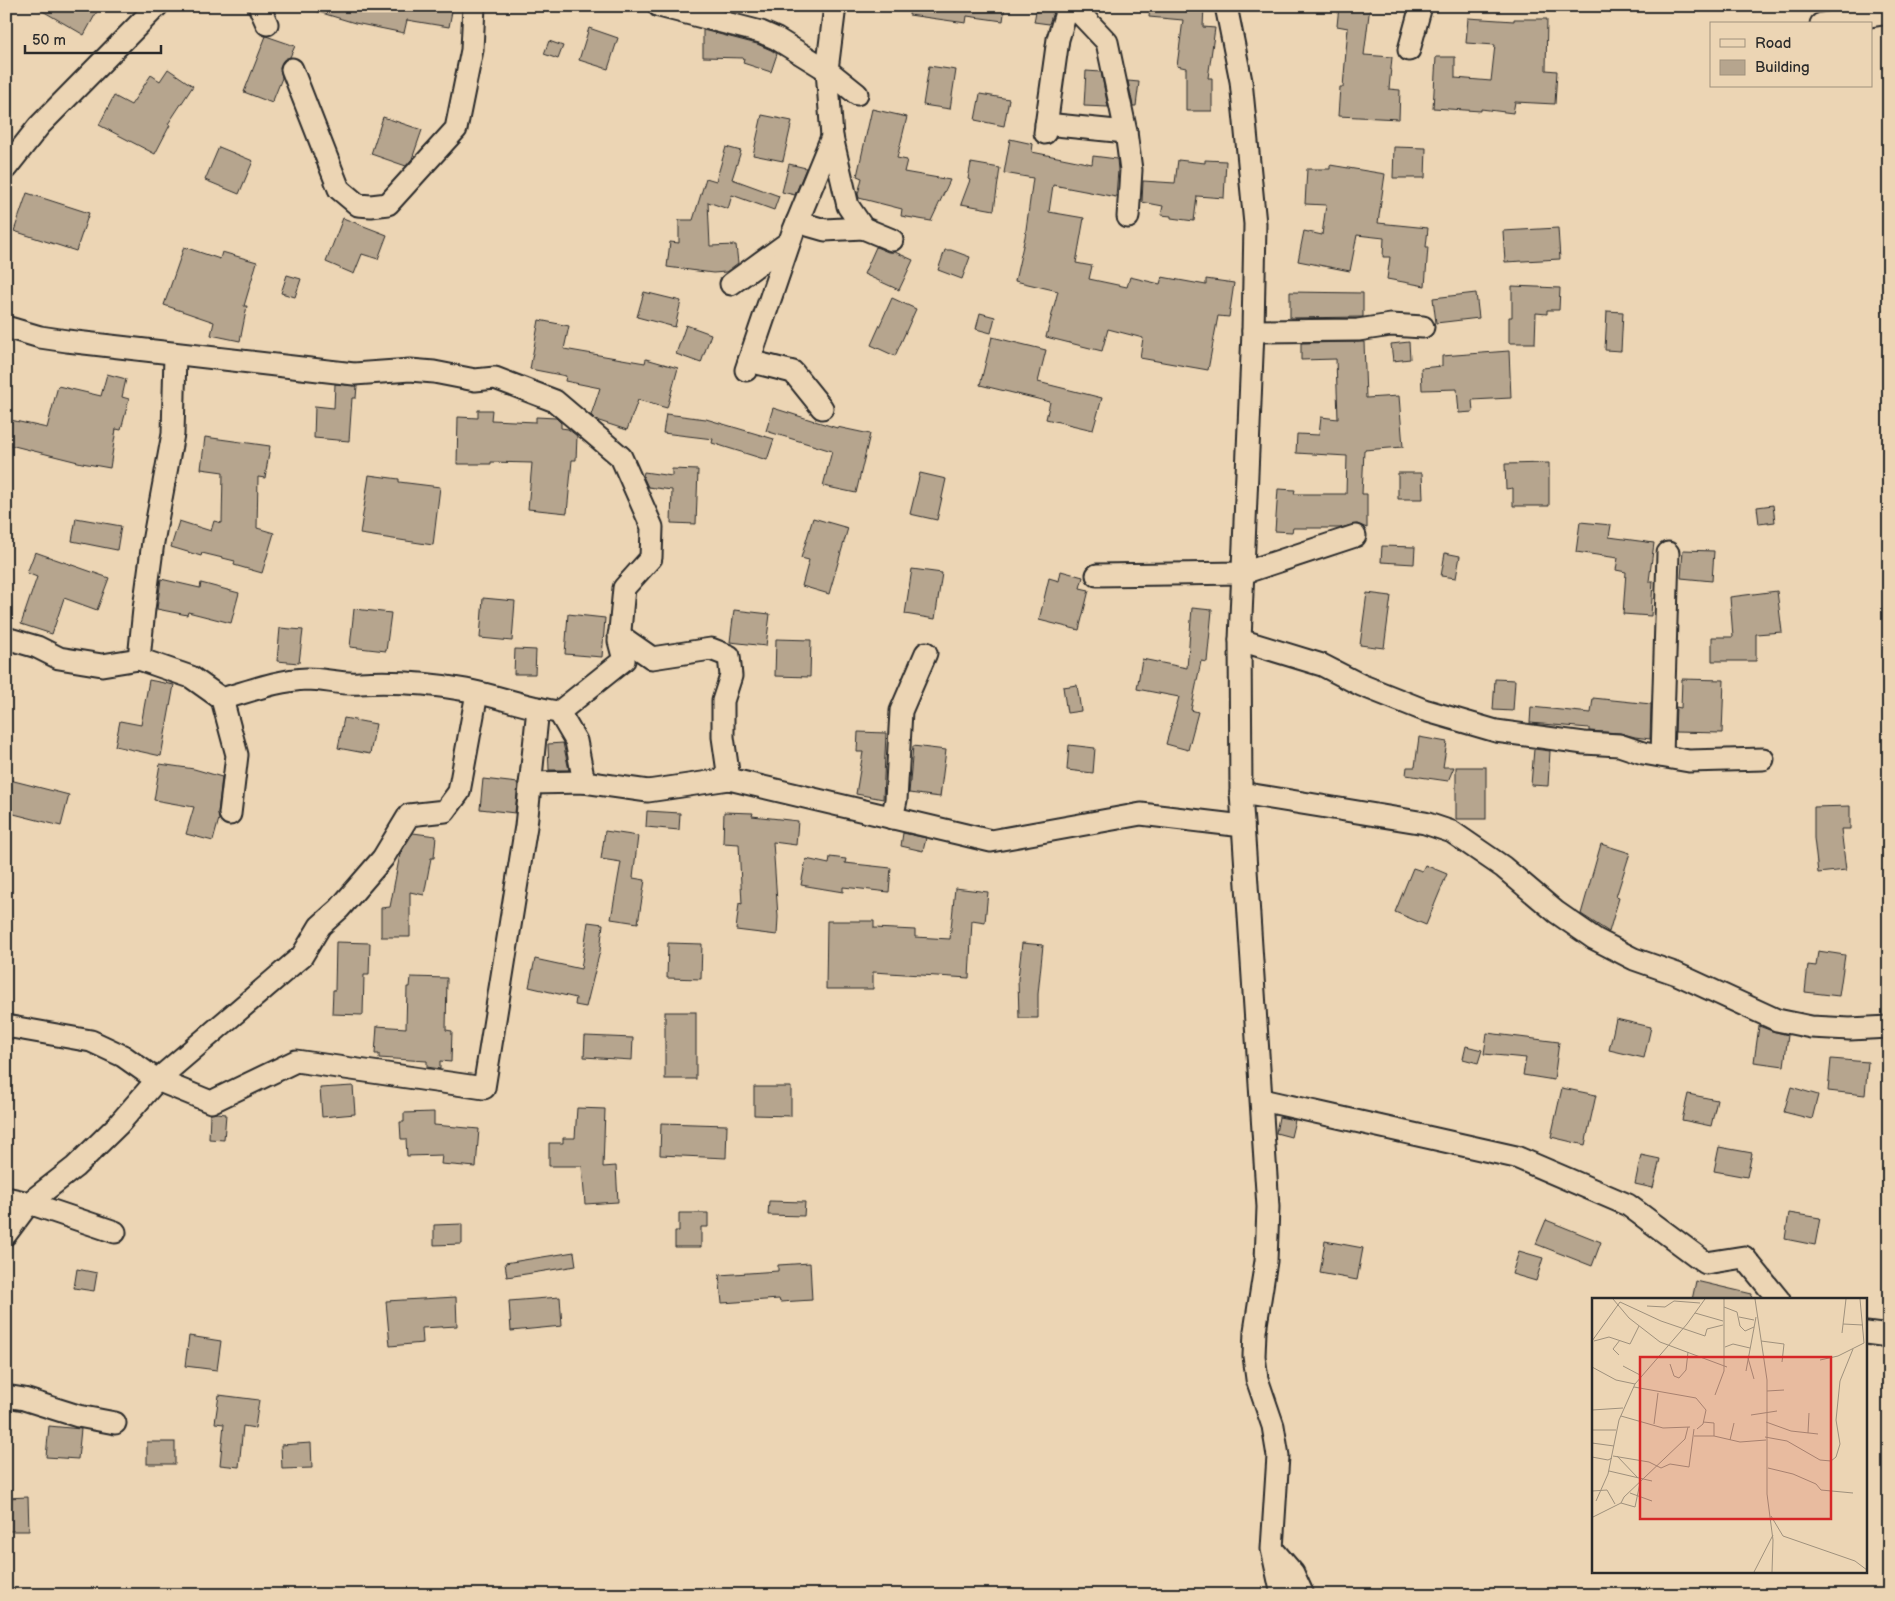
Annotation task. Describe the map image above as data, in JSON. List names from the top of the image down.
{
  "legend": ["Road", "Building"],
  "scale_bar": "50 m"
}
